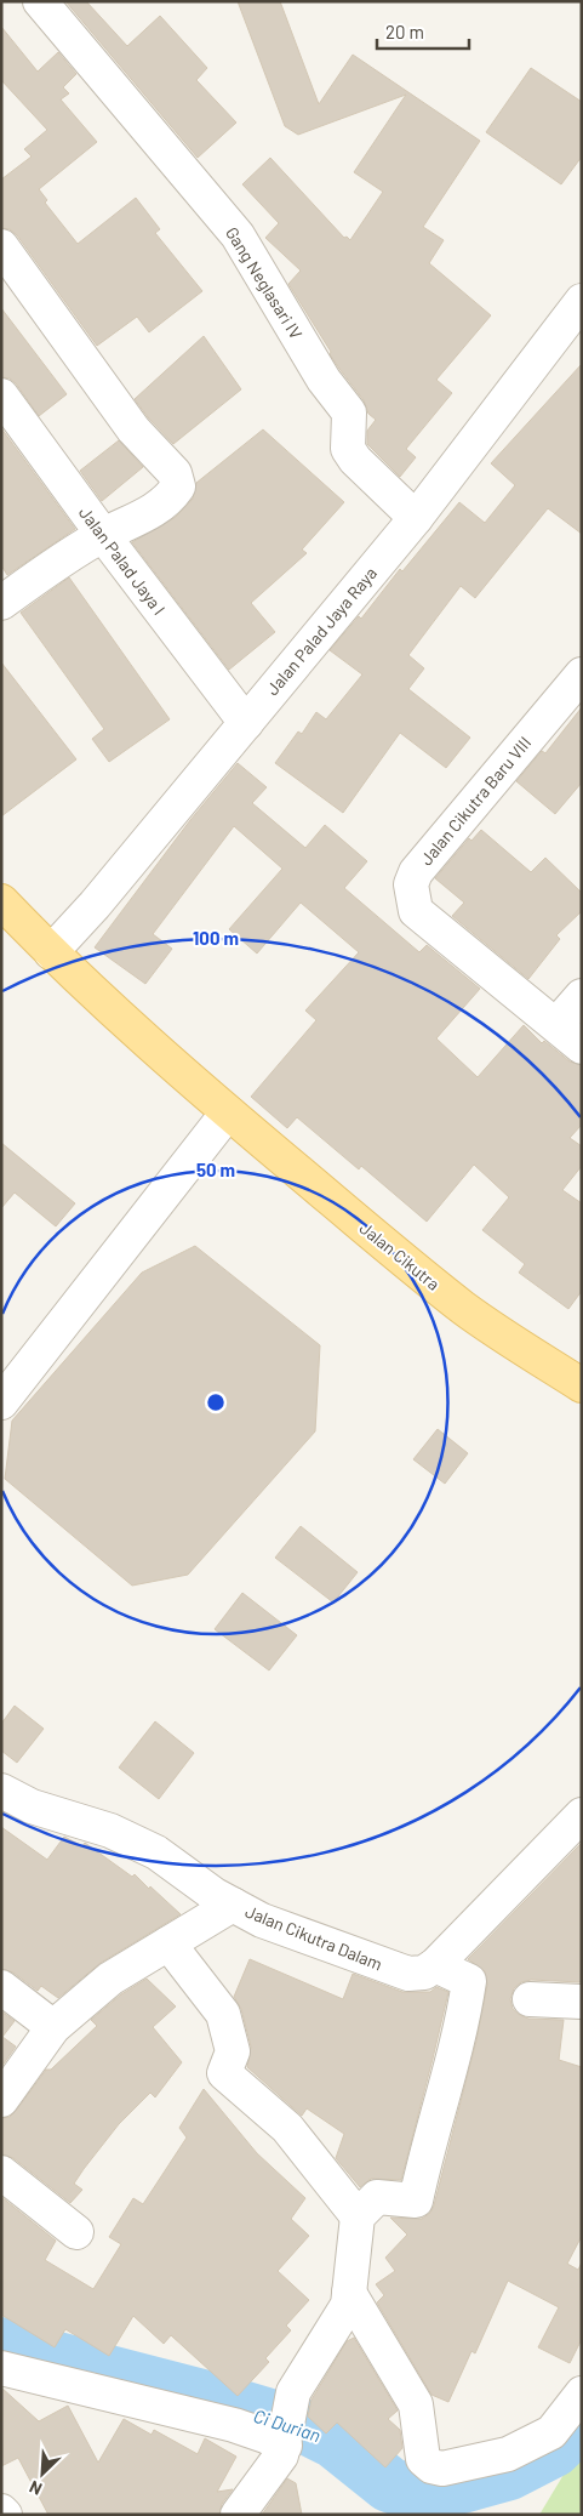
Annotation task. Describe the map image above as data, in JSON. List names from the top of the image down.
{
  "streets": {
    "main road": ["Jalan Cikutra"],
    "street": [
      "Gang Neglasari IV",
      "Jalan Palad Jaya I",
      "Jalan Palad Jaya Raya",
      "Jalan Cikutra Baru VIII",
      "Jalan Cikutra Dalam"
    ]
  },
  "crossings": [
    ["Gang Neglasari IV", "Jalan Palad Jaya Raya"],
    ["Jalan Palad Jaya I", "Jalan Palad Jaya Raya"],
    ["Jalan Palad Jaya Raya", "Jalan Cikutra"]
  ],
  "water": ["Ci Durian"],
  "scale_bar": "20 m",
  "north": "bottom left",
  "rings": ["100 m", "50 m"]
}
